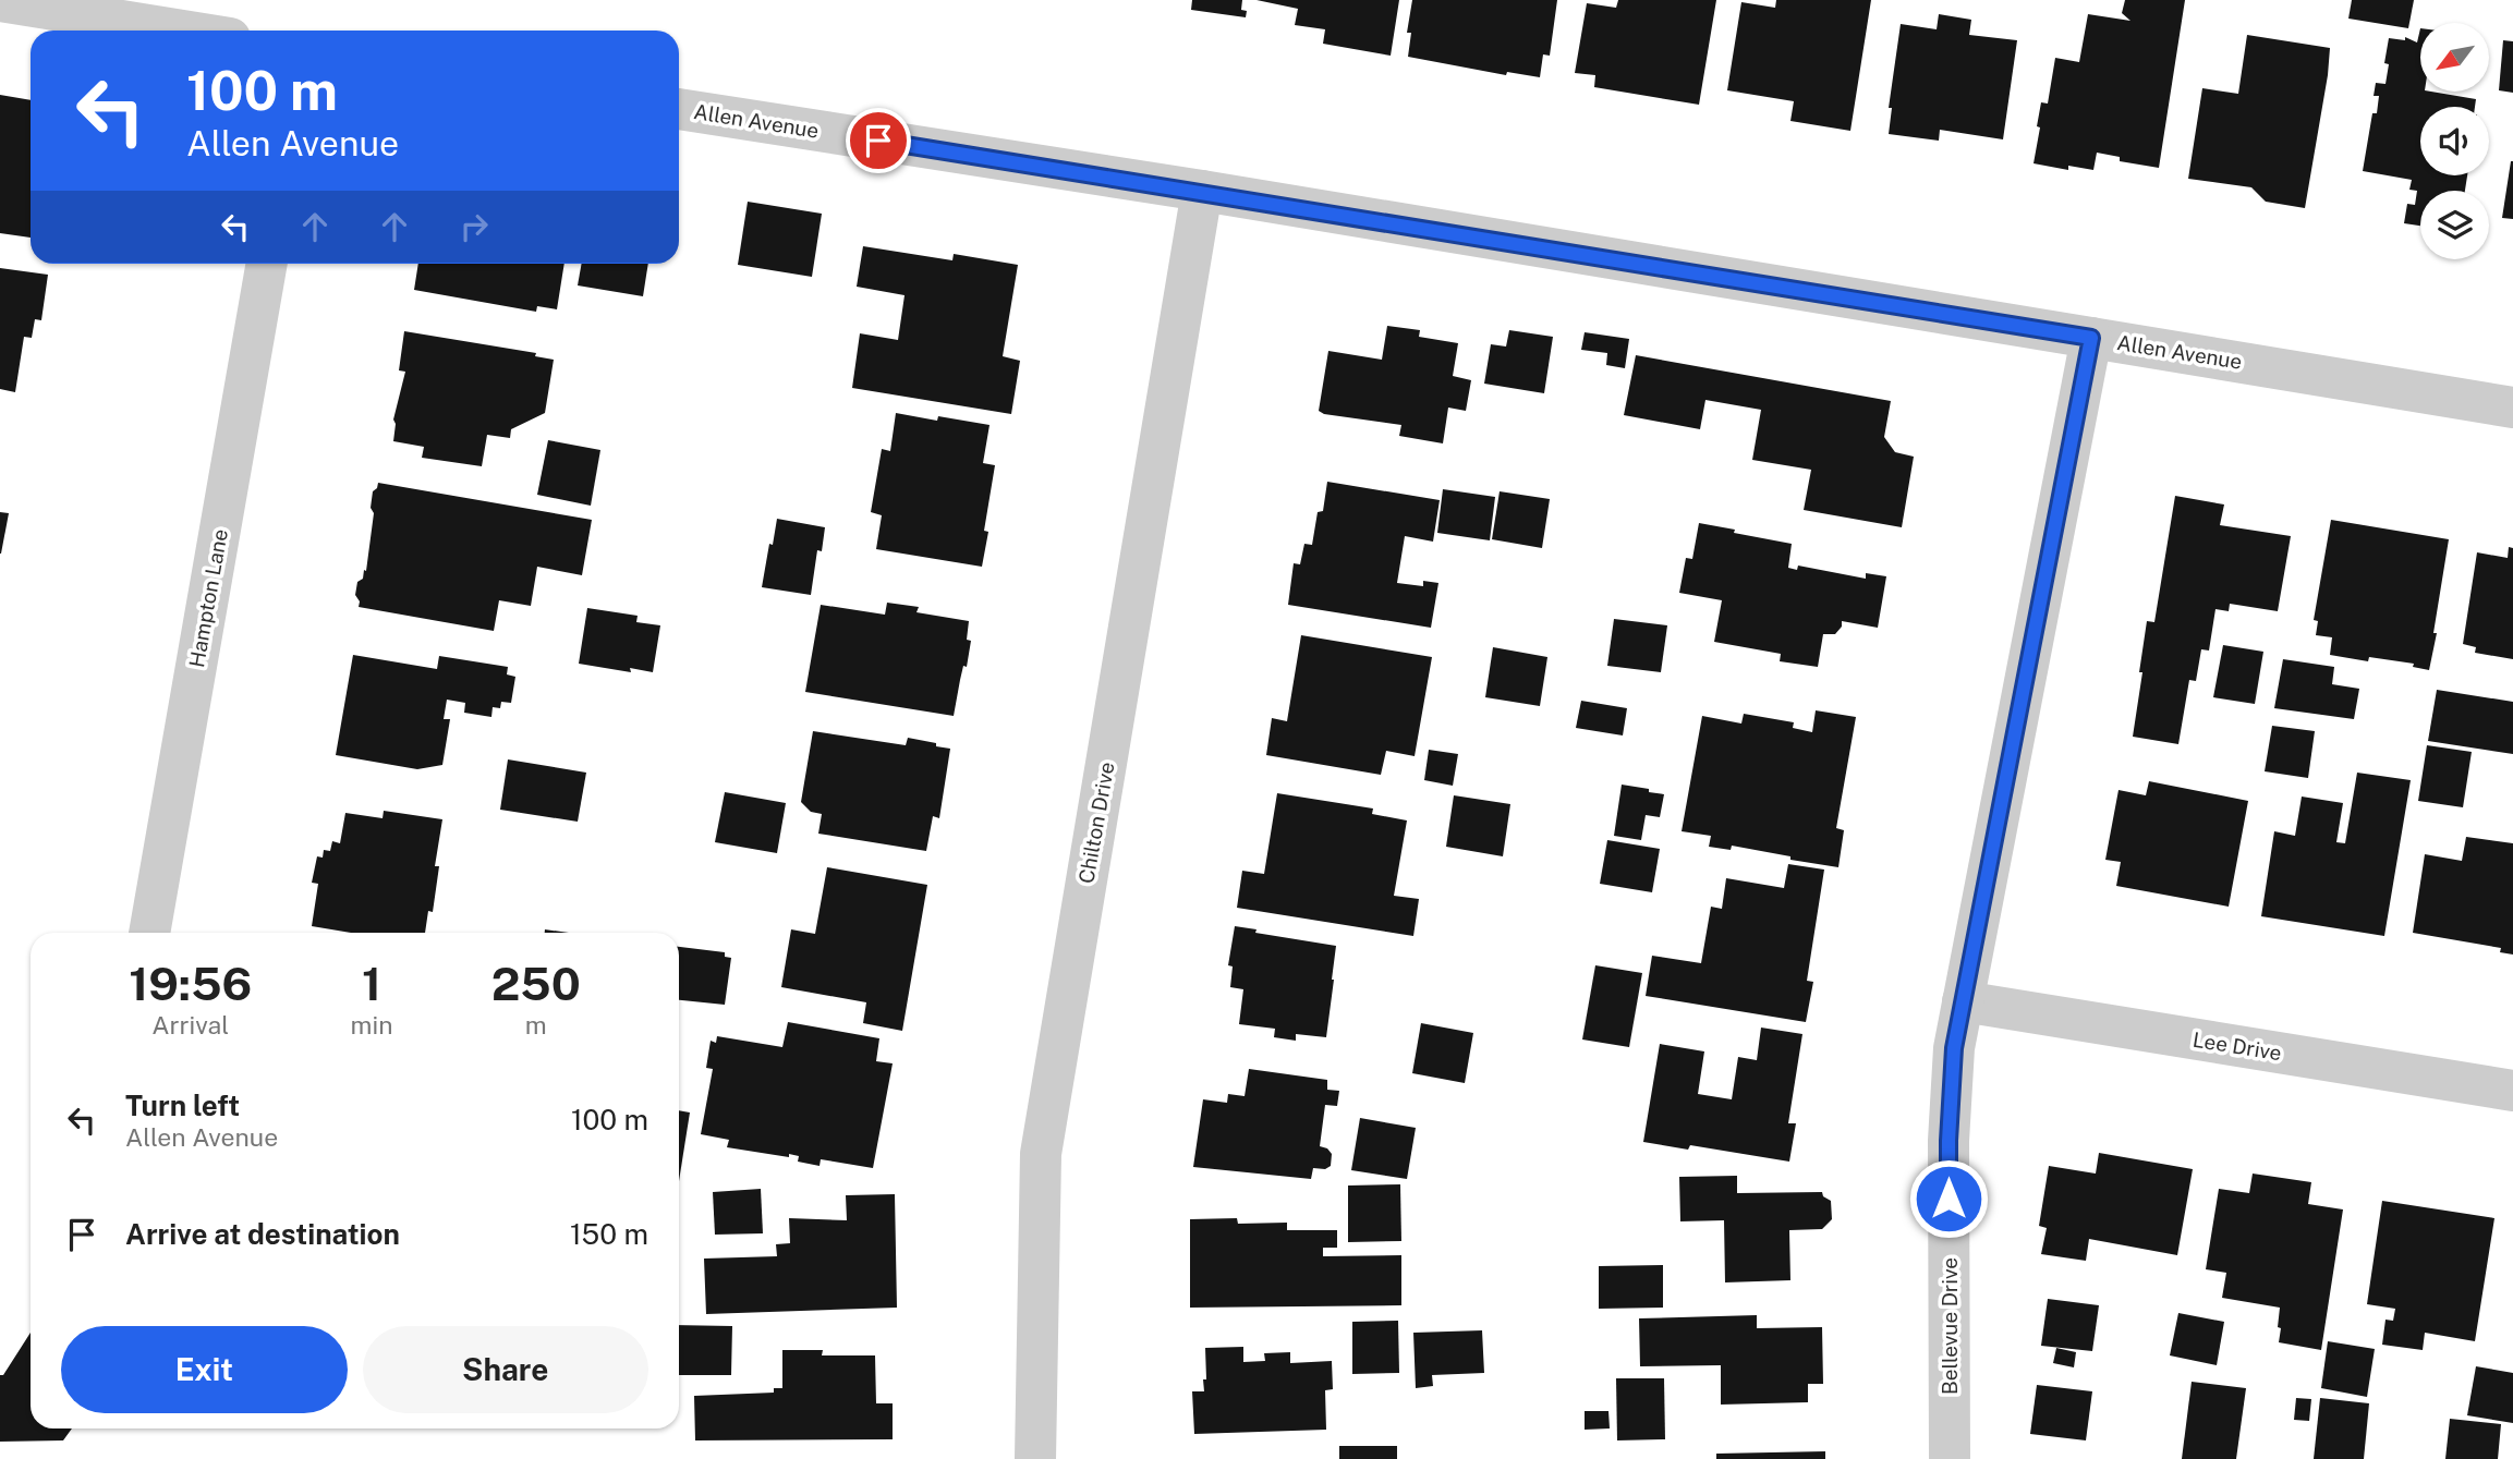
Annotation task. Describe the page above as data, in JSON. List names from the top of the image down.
{
  "streets": {
    "street": [
      "Allen Avenue",
      "Hampton Lane",
      "Chilton Drive",
      "Lee Drive",
      "Bellevue Drive"
    ]
  },
  "crossings": [
    ["Allen Avenue", "Chilton Drive"],
    ["Allen Avenue", "Bellevue Drive"],
    ["Lee Drive", "Bellevue Drive"]
  ],
  "north": "bottom left",
  "page": {
    "turn": ["100 m", "Allen Avenue"],
    "eta": [
      "19:56",
      "Arrival",
      "1",
      "min",
      "250",
      "m"
    ],
    "list": [
      {
        "name": "Turn left",
        "note": "Allen Avenue",
        "value": "100 m"
      },
      {
        "name": "Arrive at destination",
        "value": "150 m"
      }
    ],
    "buttons": ["Exit", "Share"]
  }
}
